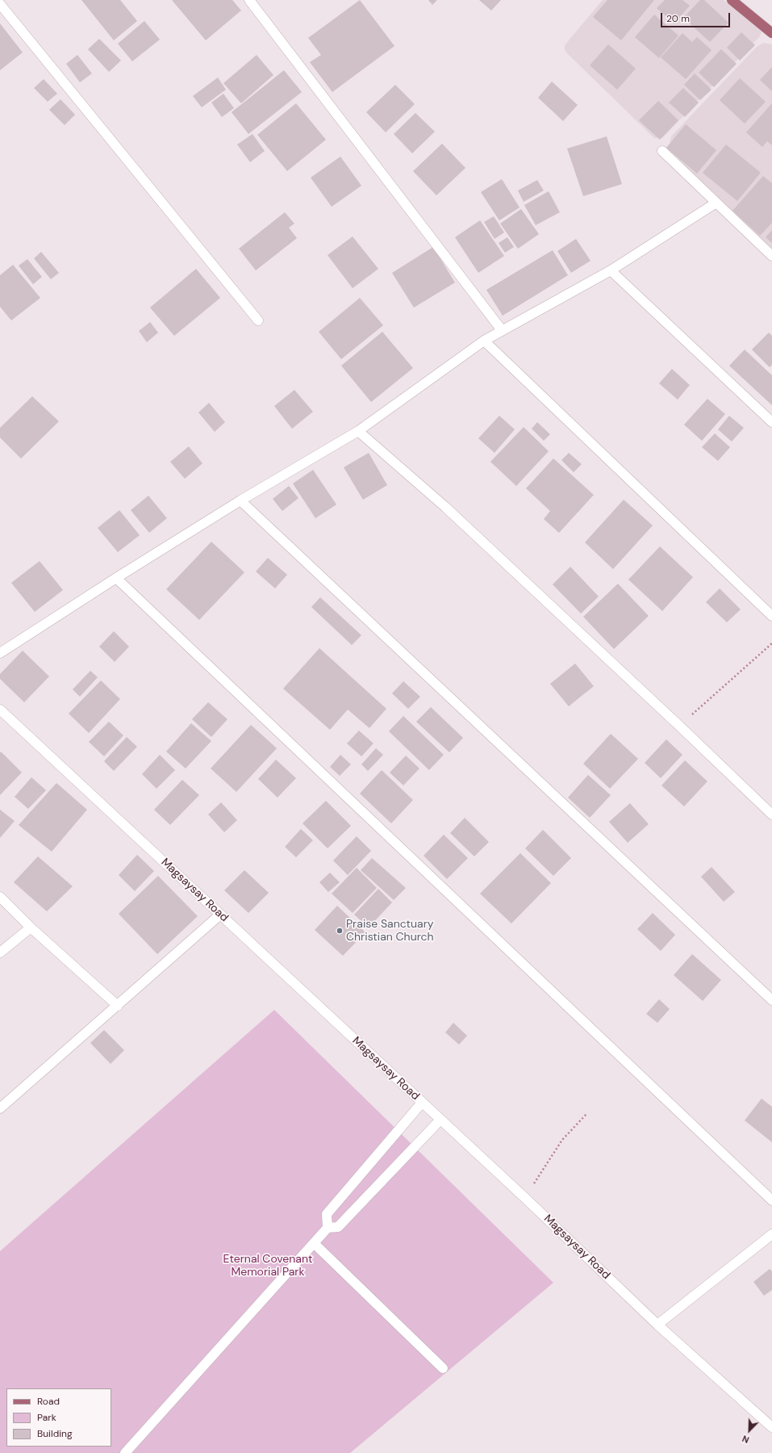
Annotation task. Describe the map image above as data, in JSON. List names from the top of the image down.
{
  "streets": {
    "street": ["Magsaysay Road"]
  },
  "parks": ["Eternal Covenant Memorial Park"],
  "places": ["Praise Sanctuary Christian Church"],
  "legend": ["Road", "Park", "Building"],
  "scale_bar": "20 m",
  "north": "bottom left"
}
